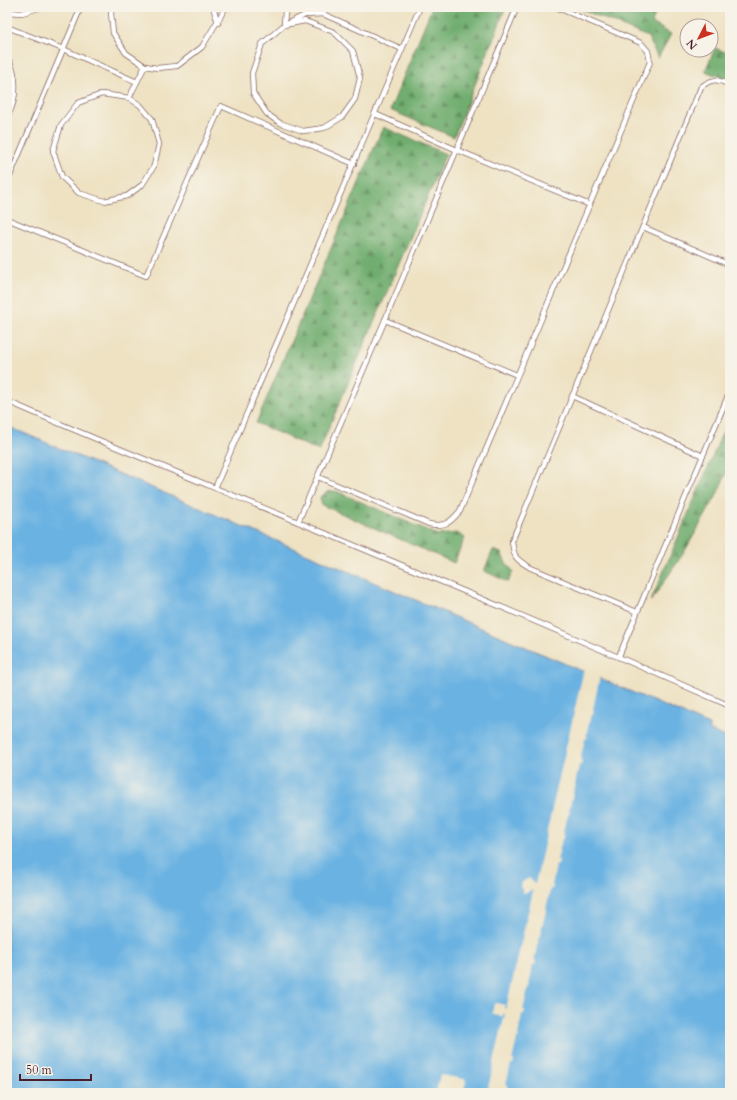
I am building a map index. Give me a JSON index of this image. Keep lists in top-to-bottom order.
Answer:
{
  "scale_bar": "50 m",
  "north": "bottom left"
}
